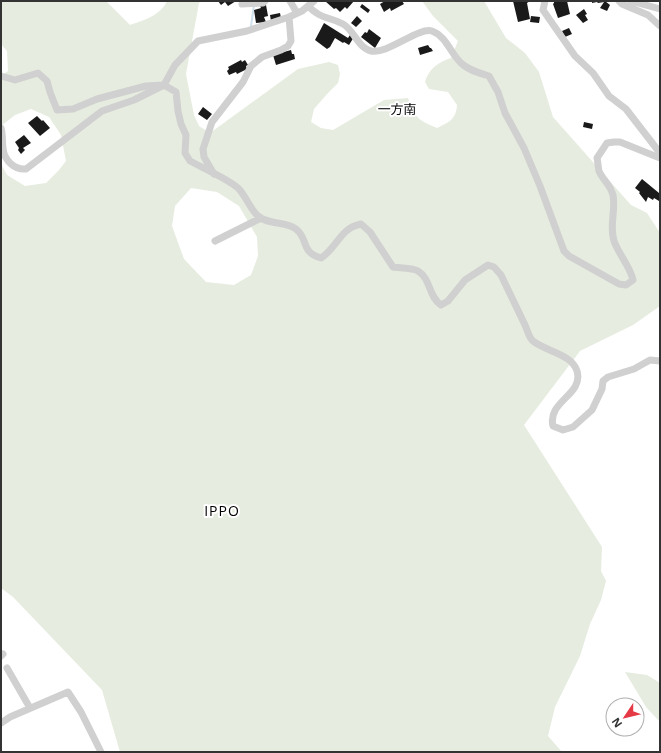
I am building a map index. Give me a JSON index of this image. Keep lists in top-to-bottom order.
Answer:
{
  "districts": ["一方南", "IPPO"],
  "north": "bottom left"
}
